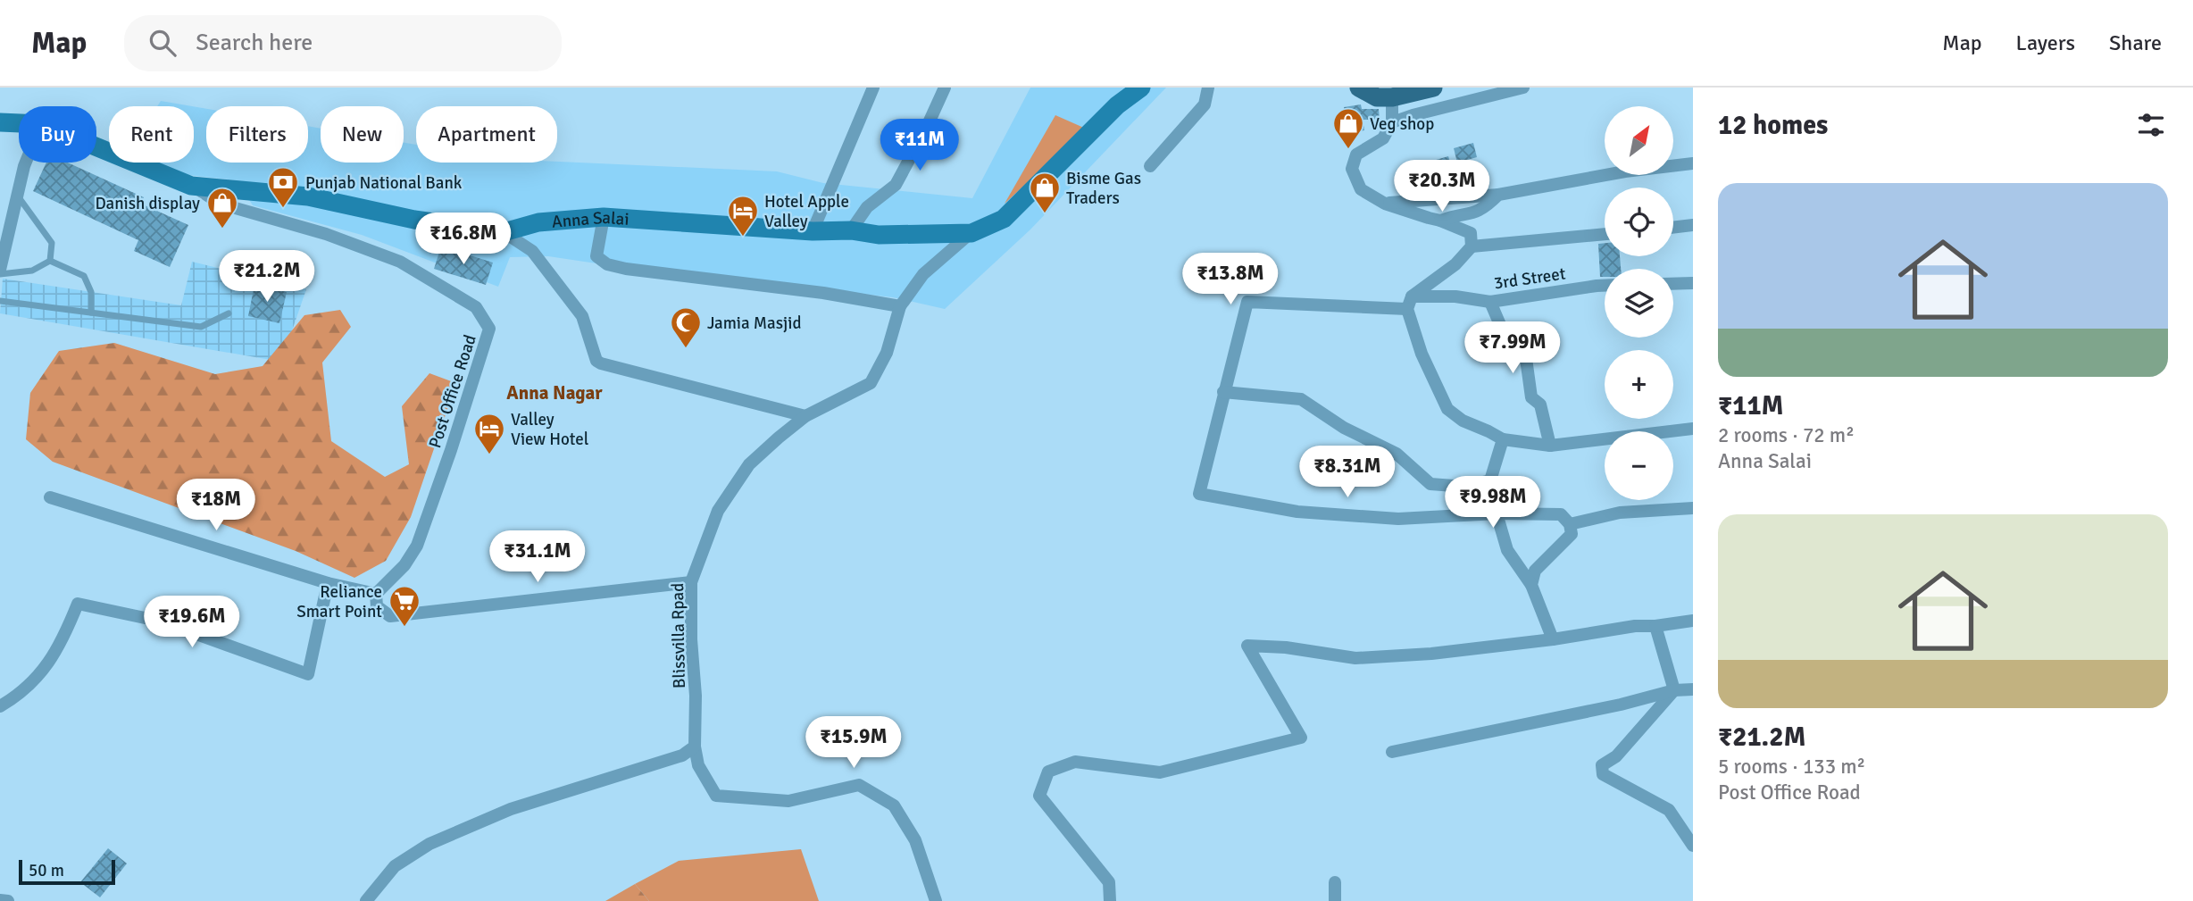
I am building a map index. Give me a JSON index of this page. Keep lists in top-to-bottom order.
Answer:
{
  "streets": {
    "street": [
      "Anna Salai",
      "3rd Street",
      "Post Office Road",
      "Blissvilla Rpad"
    ]
  },
  "crossings": [
    ["Anna Salai", "Post Office Road"],
    ["Anna Salai", "Blissvilla Rpad"]
  ],
  "districts": ["Anna Nagar"],
  "places": {
    "shop": ["Veg shop", "Bisme Gas Traders", "Danish display"],
    "bank": ["Punjab National Bank"],
    "hotel": ["Hotel Apple Valley", "Valley View Hotel"],
    "mosque": ["Jamia Masjid"],
    "supermarket": ["Reliance Smart Point"]
  },
  "scale_bar": "50 m",
  "north": "top right",
  "page": {
    "header": "Map",
    "search": "Search here",
    "nav": ["Map", "Layers", "Share"],
    "heading": "12 homes",
    "map_buttons": ["+", "−"],
    "chip": [
      "Buy",
      "Rent",
      "Filters",
      "New",
      "Apartment"
    ],
    "price": [
      "₹11M",
      "₹20.3M",
      "₹16.8M",
      "₹21.2M",
      "₹13.8M",
      "₹7.99M",
      "₹8.31M",
      "₹9.98M",
      "₹18M",
      "₹31.1M",
      "₹19.6M",
      "₹15.9M"
    ],
    "list": [
      {
        "name": "₹11M",
        "note": "2 rooms · 72 m² · Anna Salai"
      },
      {
        "name": "₹21.2M",
        "note": "5 rooms · 133 m² · Post Office Road"
      }
    ],
    "scale": "50 m"
  }
}
